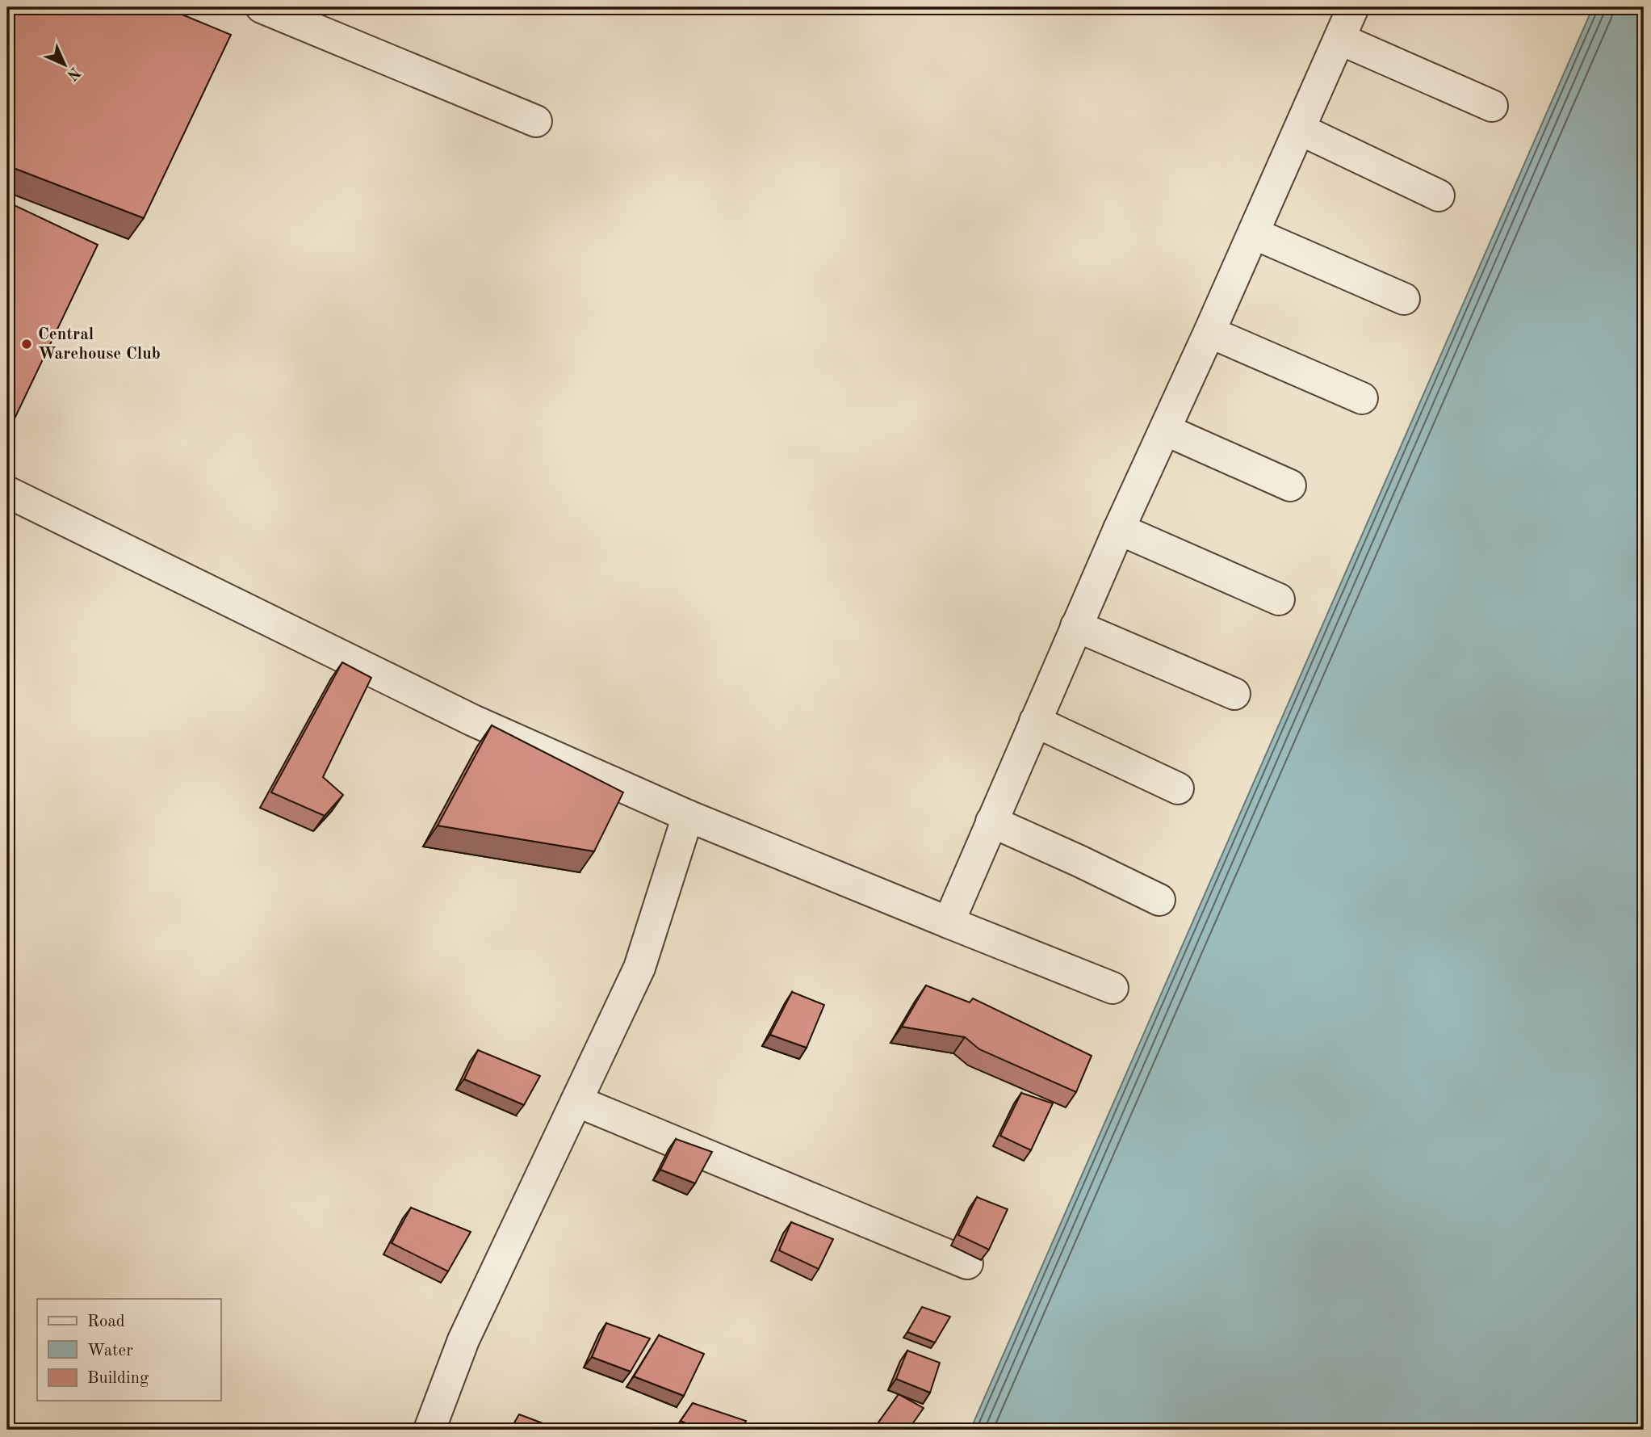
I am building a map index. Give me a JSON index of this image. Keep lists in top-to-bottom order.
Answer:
{
  "places": ["Central Warehouse Club"],
  "legend": ["Road", "Water", "Building"],
  "north": "bottom right"
}
